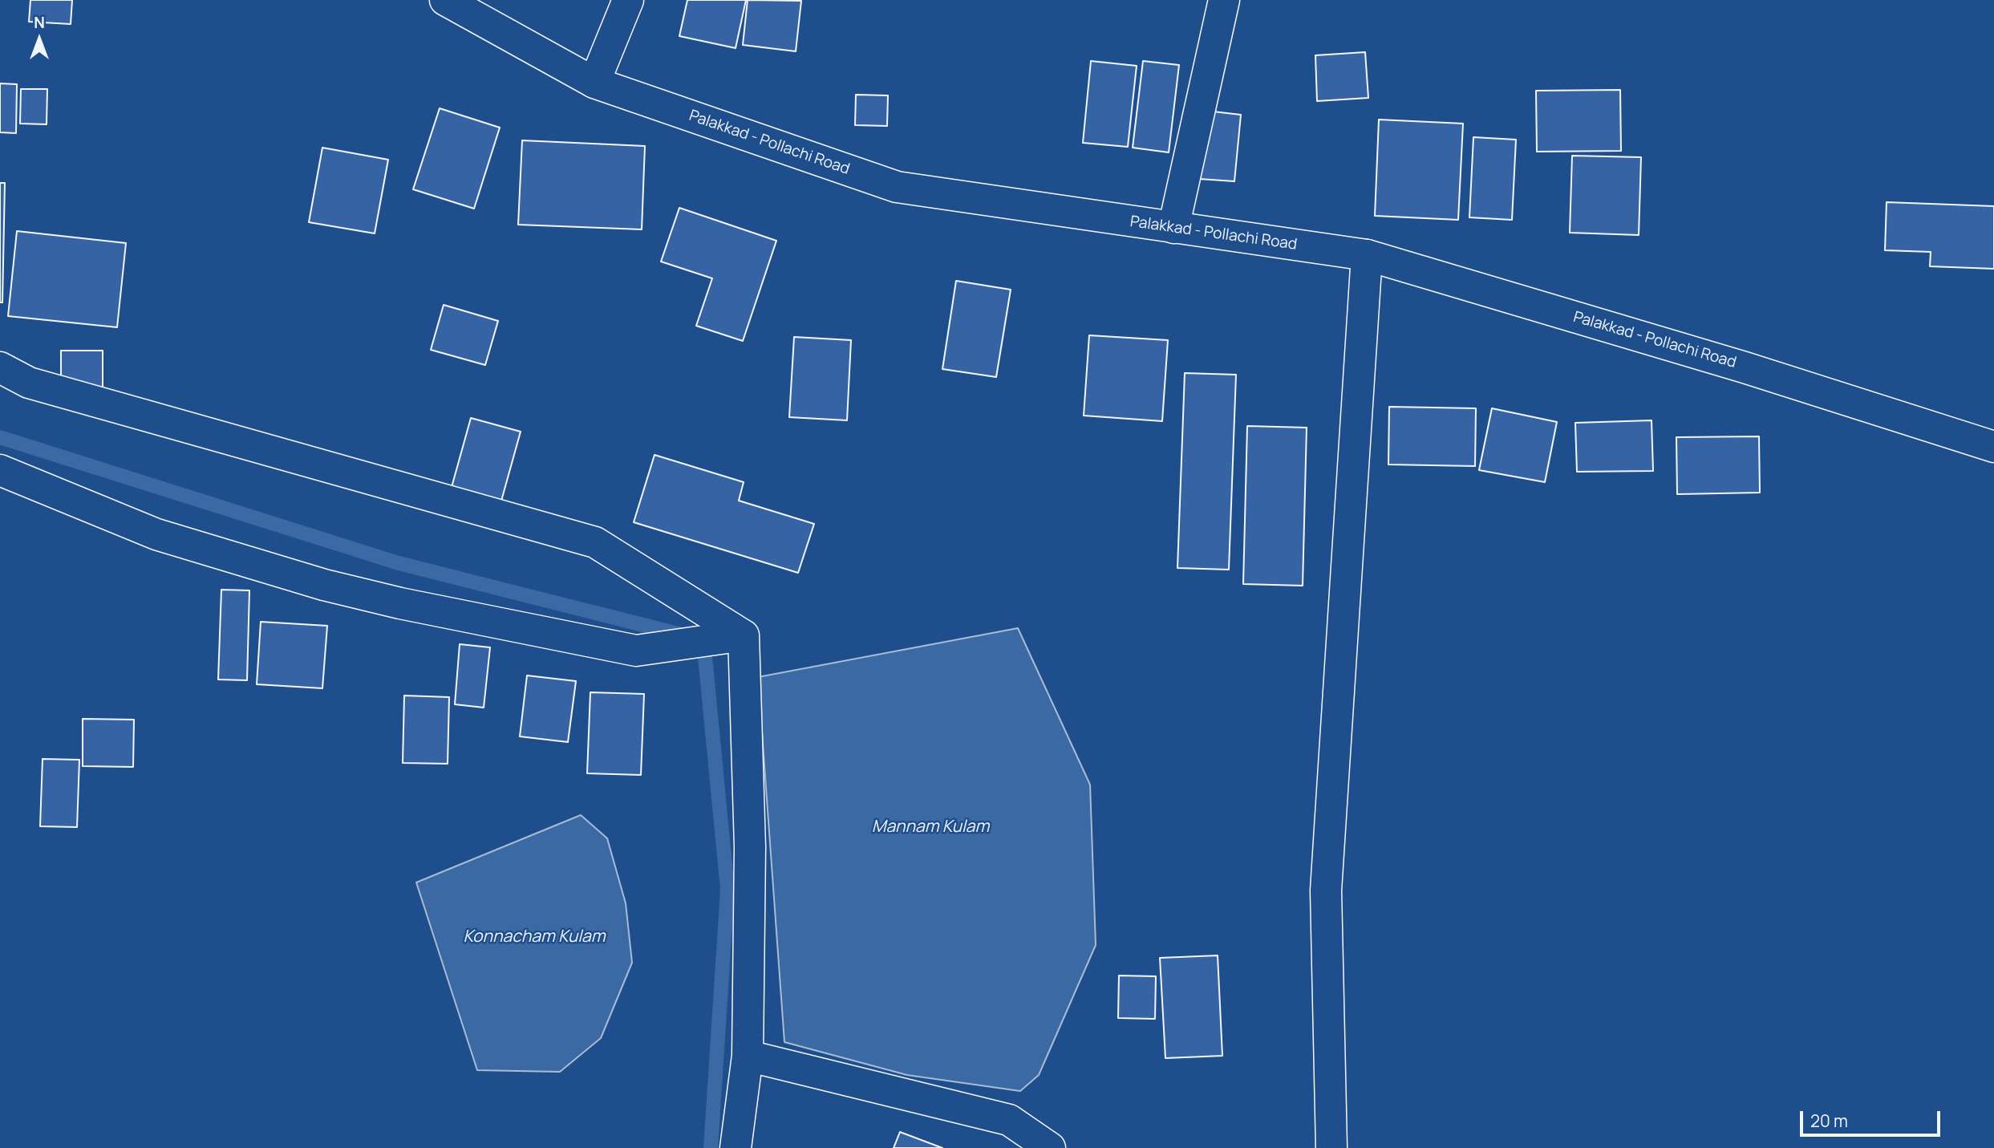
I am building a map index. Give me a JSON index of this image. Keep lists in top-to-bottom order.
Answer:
{
  "streets": {
    "street": ["Palakkad - Pollachi Road"]
  },
  "water": ["Mannam Kulam", "Konnacham Kulam"],
  "scale_bar": "20 m",
  "north": "top"
}
